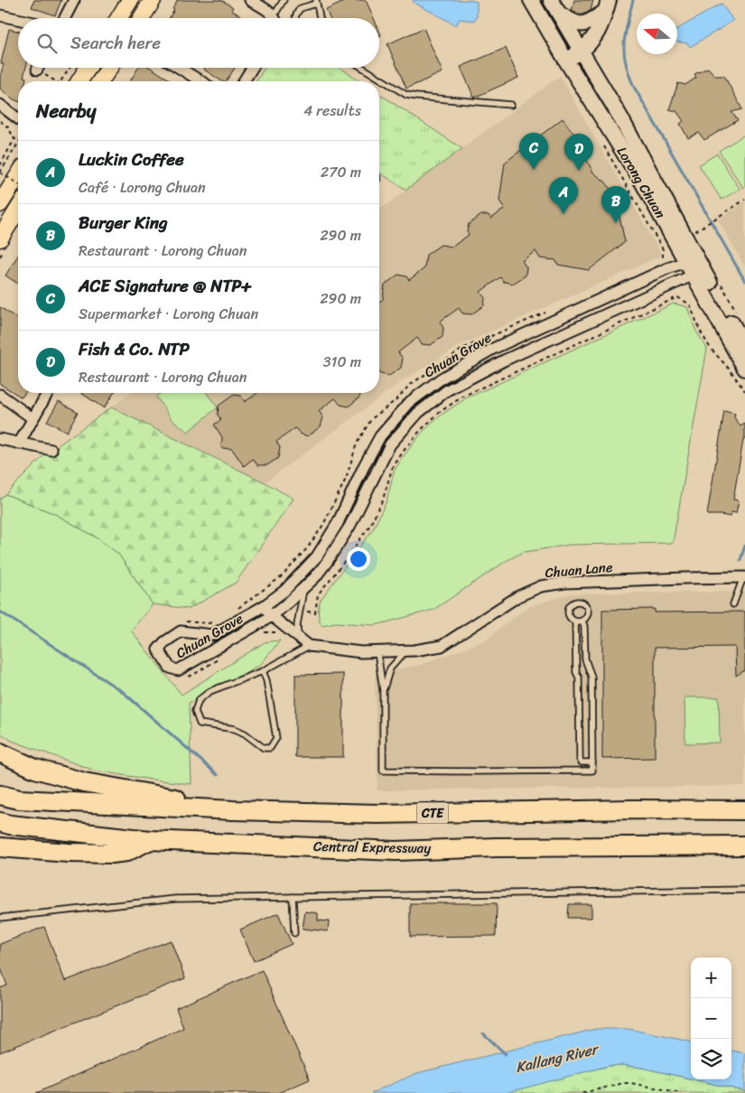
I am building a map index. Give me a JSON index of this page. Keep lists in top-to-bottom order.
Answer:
{
  "streets": {
    "highway": ["CTE", "Central Expressway"],
    "main road": ["Lorong Chuan"],
    "street": ["Chuan Grove", "Chuan Lane"]
  },
  "crossings": [
    ["Lorong Chuan", "Chuan Grove"]
  ],
  "water": ["Kallang River"],
  "north": "left",
  "page": {
    "search": "Search here",
    "heading": ["Nearby", "4 results"],
    "pins": [
      "C",
      "D",
      "A",
      "B"
    ],
    "list": [
      {
        "mark": "A",
        "name": "Luckin Coffee",
        "note": "Café · Lorong Chuan",
        "value": "270 m"
      },
      {
        "mark": "B",
        "name": "Burger King",
        "note": "Restaurant · Lorong Chuan",
        "value": "290 m"
      },
      {
        "mark": "C",
        "name": "ACE Signature @ NTP+",
        "note": "Supermarket · Lorong Chuan",
        "value": "290 m"
      },
      {
        "mark": "D",
        "name": "Fish & Co. NTP",
        "note": "Restaurant · Lorong Chuan",
        "value": "310 m"
      }
    ],
    "map_buttons": ["+", "−"]
  }
}
